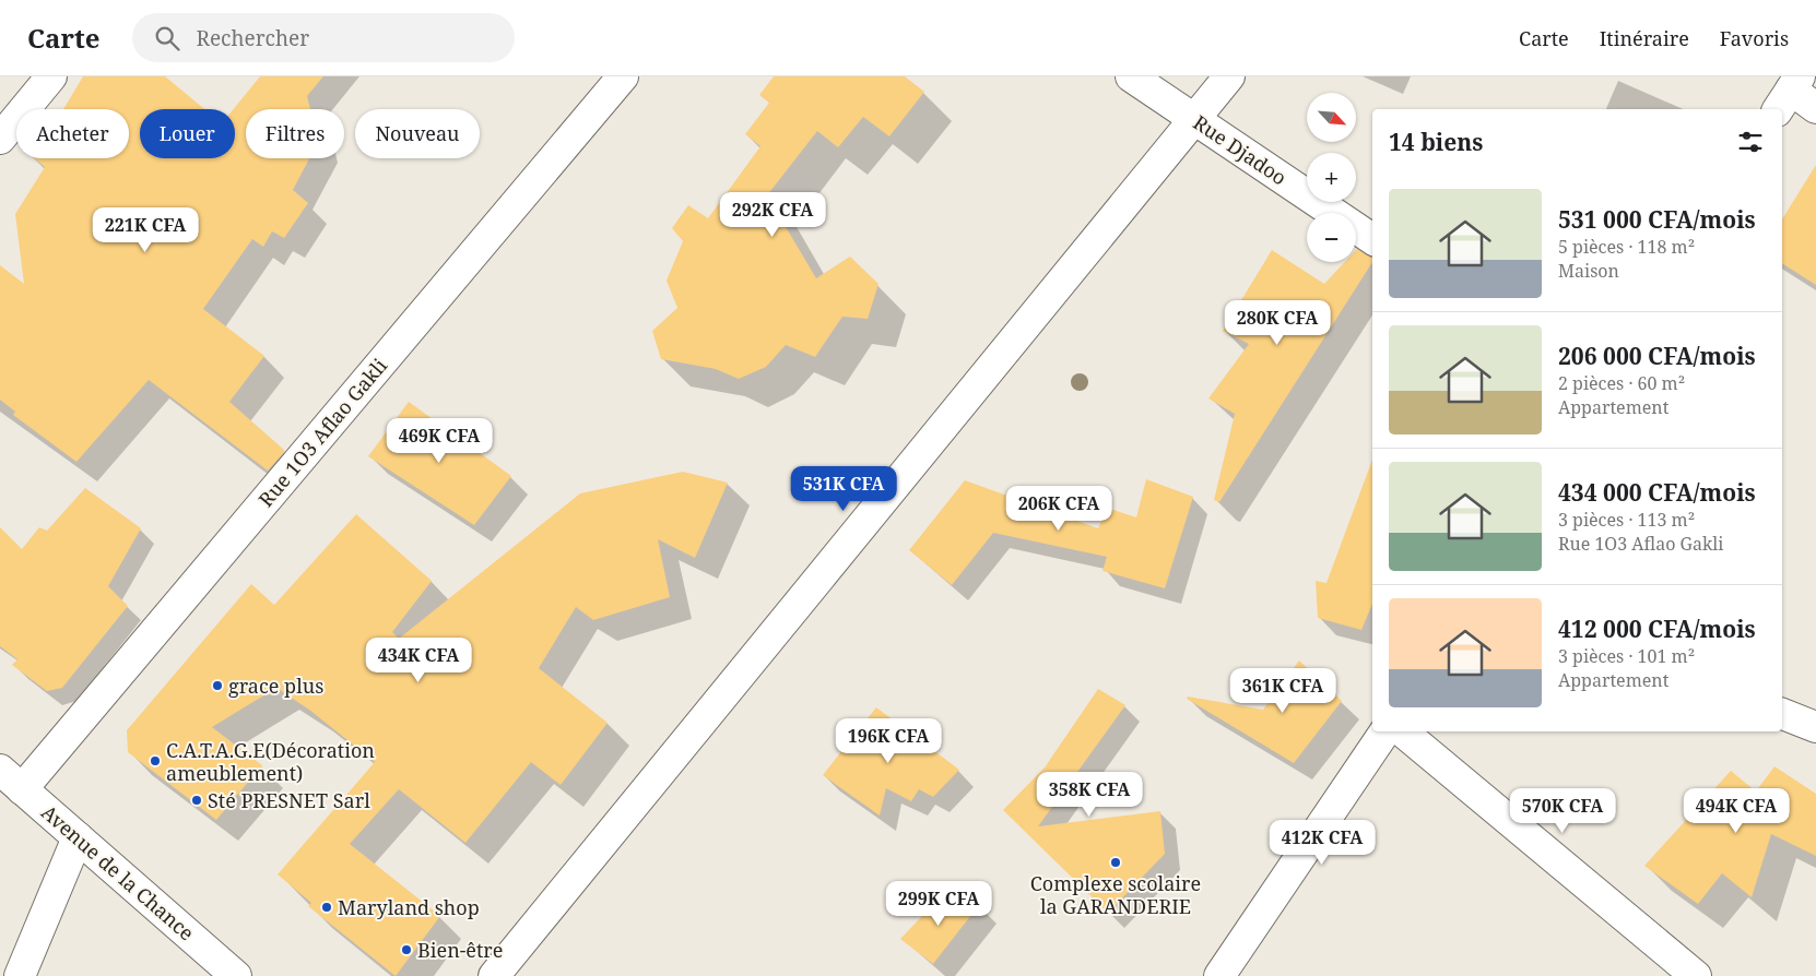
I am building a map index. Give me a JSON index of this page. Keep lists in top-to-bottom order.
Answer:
{
  "streets": {
    "street": ["Rue Djadoo", "Rue 1O3 Aflao Gakli", "Avenue de la Chance"]
  },
  "crossings": [
    ["Rue 1O3 Aflao Gakli", "Avenue de la Chance"]
  ],
  "places": [
    "grace plus",
    "C.A.T.A.G.E(Décoration ameublement)",
    "Sté PRESNET Sarl",
    "Complexe scolaire la GARANDERIE",
    "Maryland shop",
    "Bien-être"
  ],
  "north": "bottom right",
  "page": {
    "header": "Carte",
    "search": "Rechercher",
    "nav": ["Carte", "Itinéraire", "Favoris"],
    "map_buttons": ["+", "−"],
    "chip": [
      "Acheter",
      "Louer",
      "Filtres",
      "Nouveau"
    ],
    "heading": "14 biens",
    "list": [
      {
        "name": "531 000 CFA/mois",
        "note": "5 pièces · 118 m² · Maison"
      },
      {
        "name": "206 000 CFA/mois",
        "note": "2 pièces · 60 m² · Appartement"
      },
      {
        "name": "434 000 CFA/mois",
        "note": "3 pièces · 113 m² · Rue 1O3 Aflao Gakli"
      },
      {
        "name": "412 000 CFA/mois",
        "note": "3 pièces · 101 m² · Appartement"
      }
    ],
    "price": [
      "292K CFA",
      "221K CFA",
      "280K CFA",
      "469K CFA",
      "531K CFA",
      "206K CFA",
      "434K CFA",
      "361K CFA",
      "196K CFA",
      "358K CFA",
      "570K CFA",
      "494K CFA",
      "412K CFA",
      "299K CFA"
    ]
  }
}
